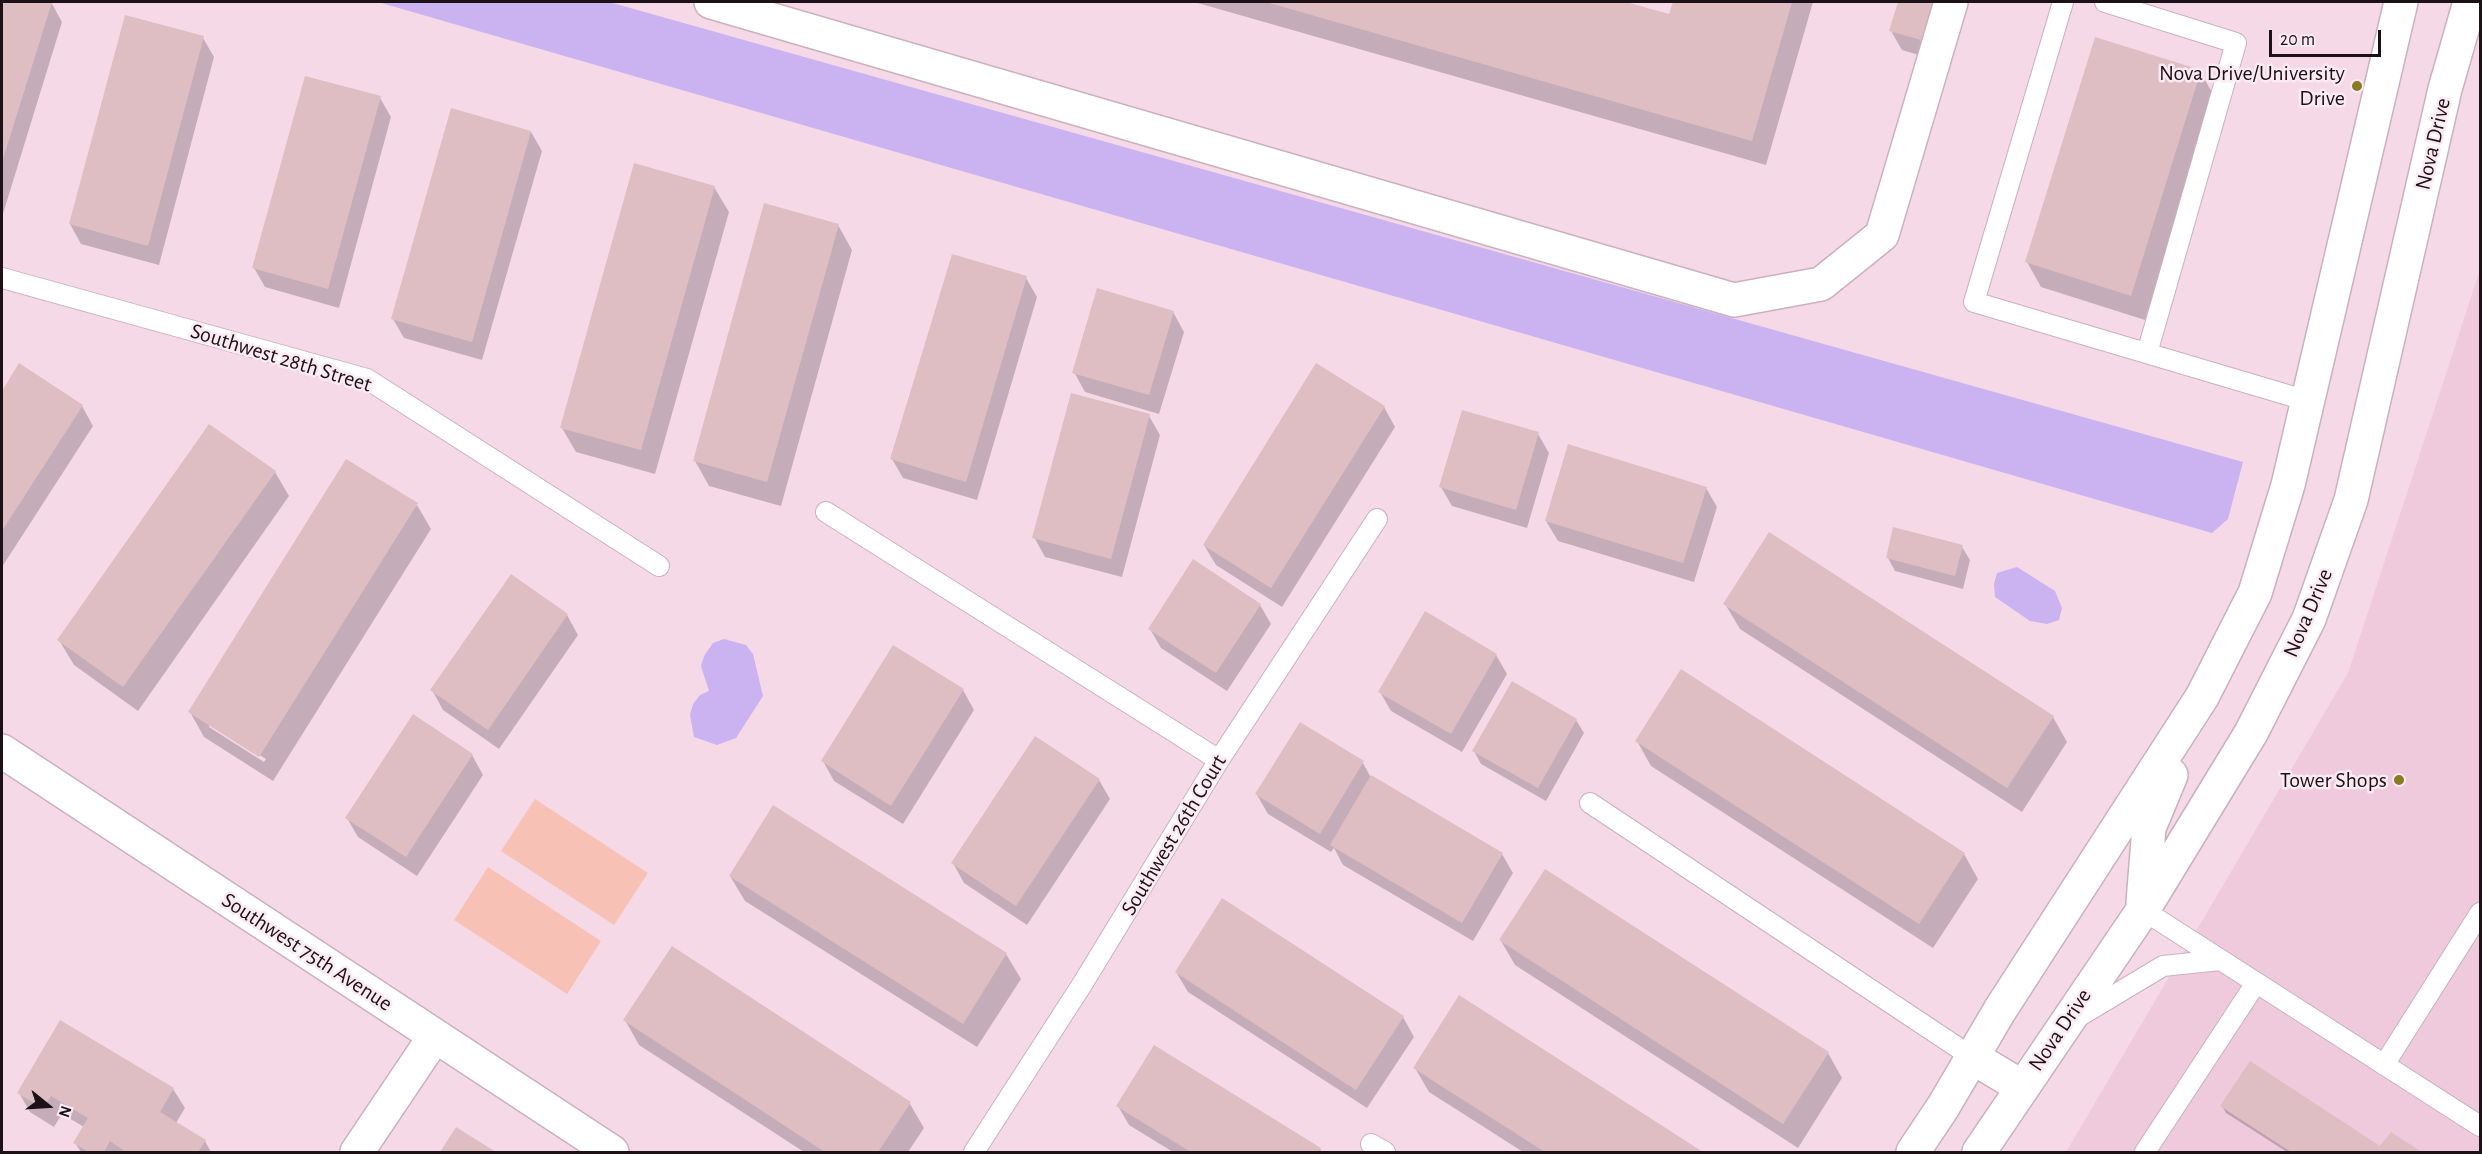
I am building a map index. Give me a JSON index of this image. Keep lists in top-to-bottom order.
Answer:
{
  "streets": {
    "street": ["Nova Drive", "Southwest 75th Avenue"],
    "lane": ["Southwest 28th Street", "Southwest 26th Court"]
  },
  "places": ["Nova Drive/University Drive", "Tower Shops"],
  "scale_bar": "20 m",
  "north": "right"
}
